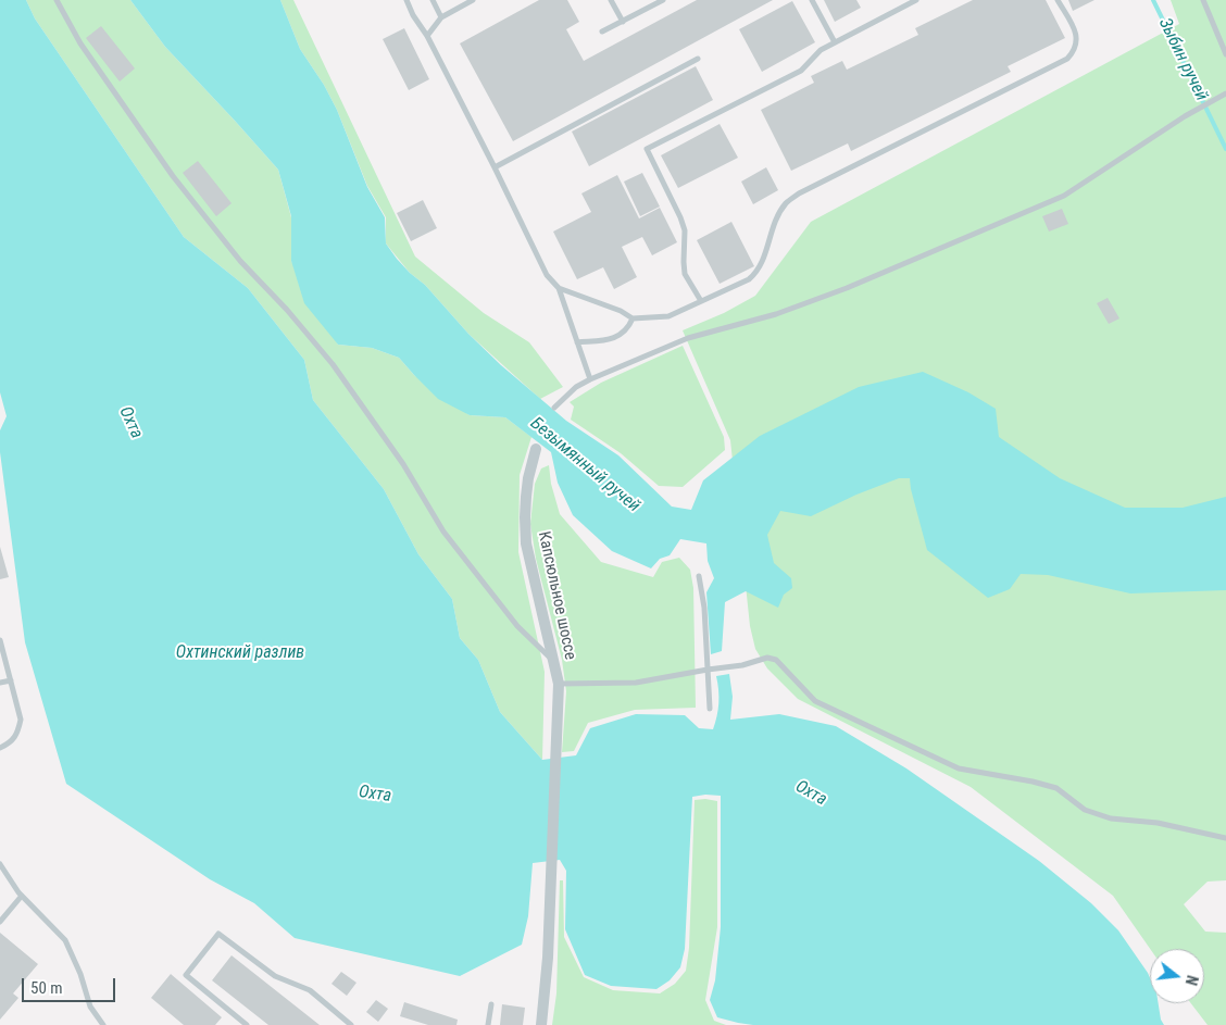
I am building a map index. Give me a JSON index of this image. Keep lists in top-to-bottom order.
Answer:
{
  "streets": {
    "street": ["Капсюльное шоссе"]
  },
  "water": [
    "Зыбин ручей",
    "Охта",
    "Безымянный ручей",
    "Охтинский разлив"
  ],
  "scale_bar": "50 m",
  "north": "right"
}
